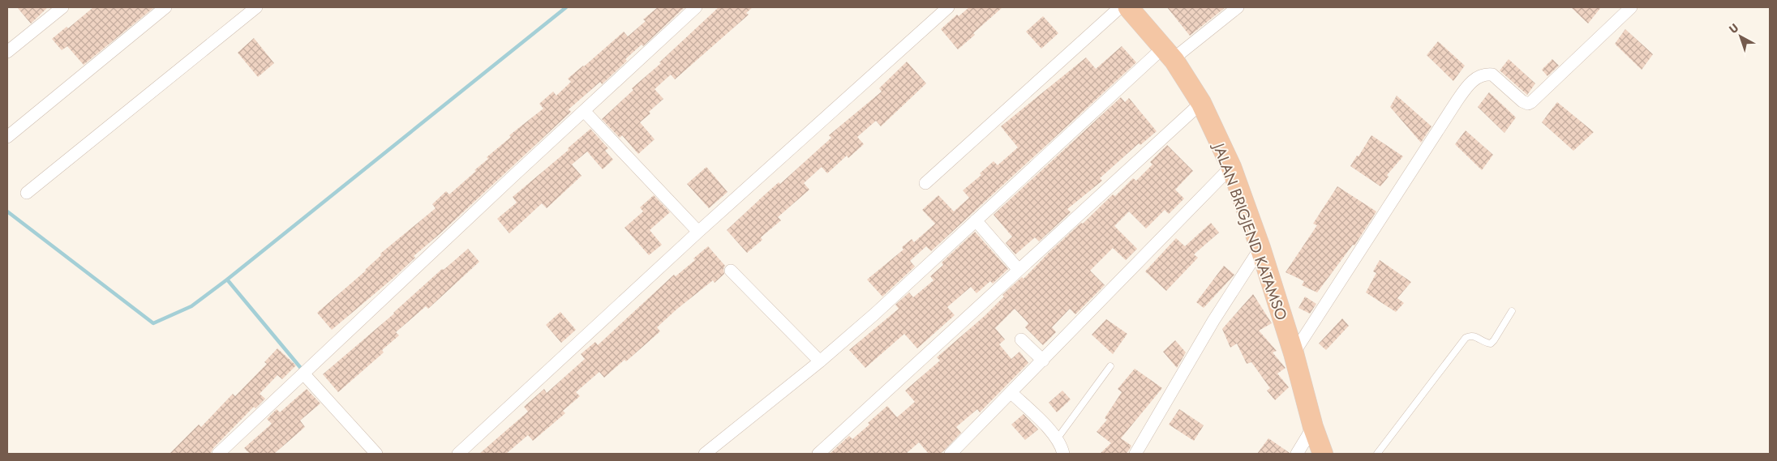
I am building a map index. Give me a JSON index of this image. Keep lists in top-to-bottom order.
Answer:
{
  "streets": {
    "highway": ["JALAN BRIGJEND KATAMSO"]
  },
  "north": "top left"
}
